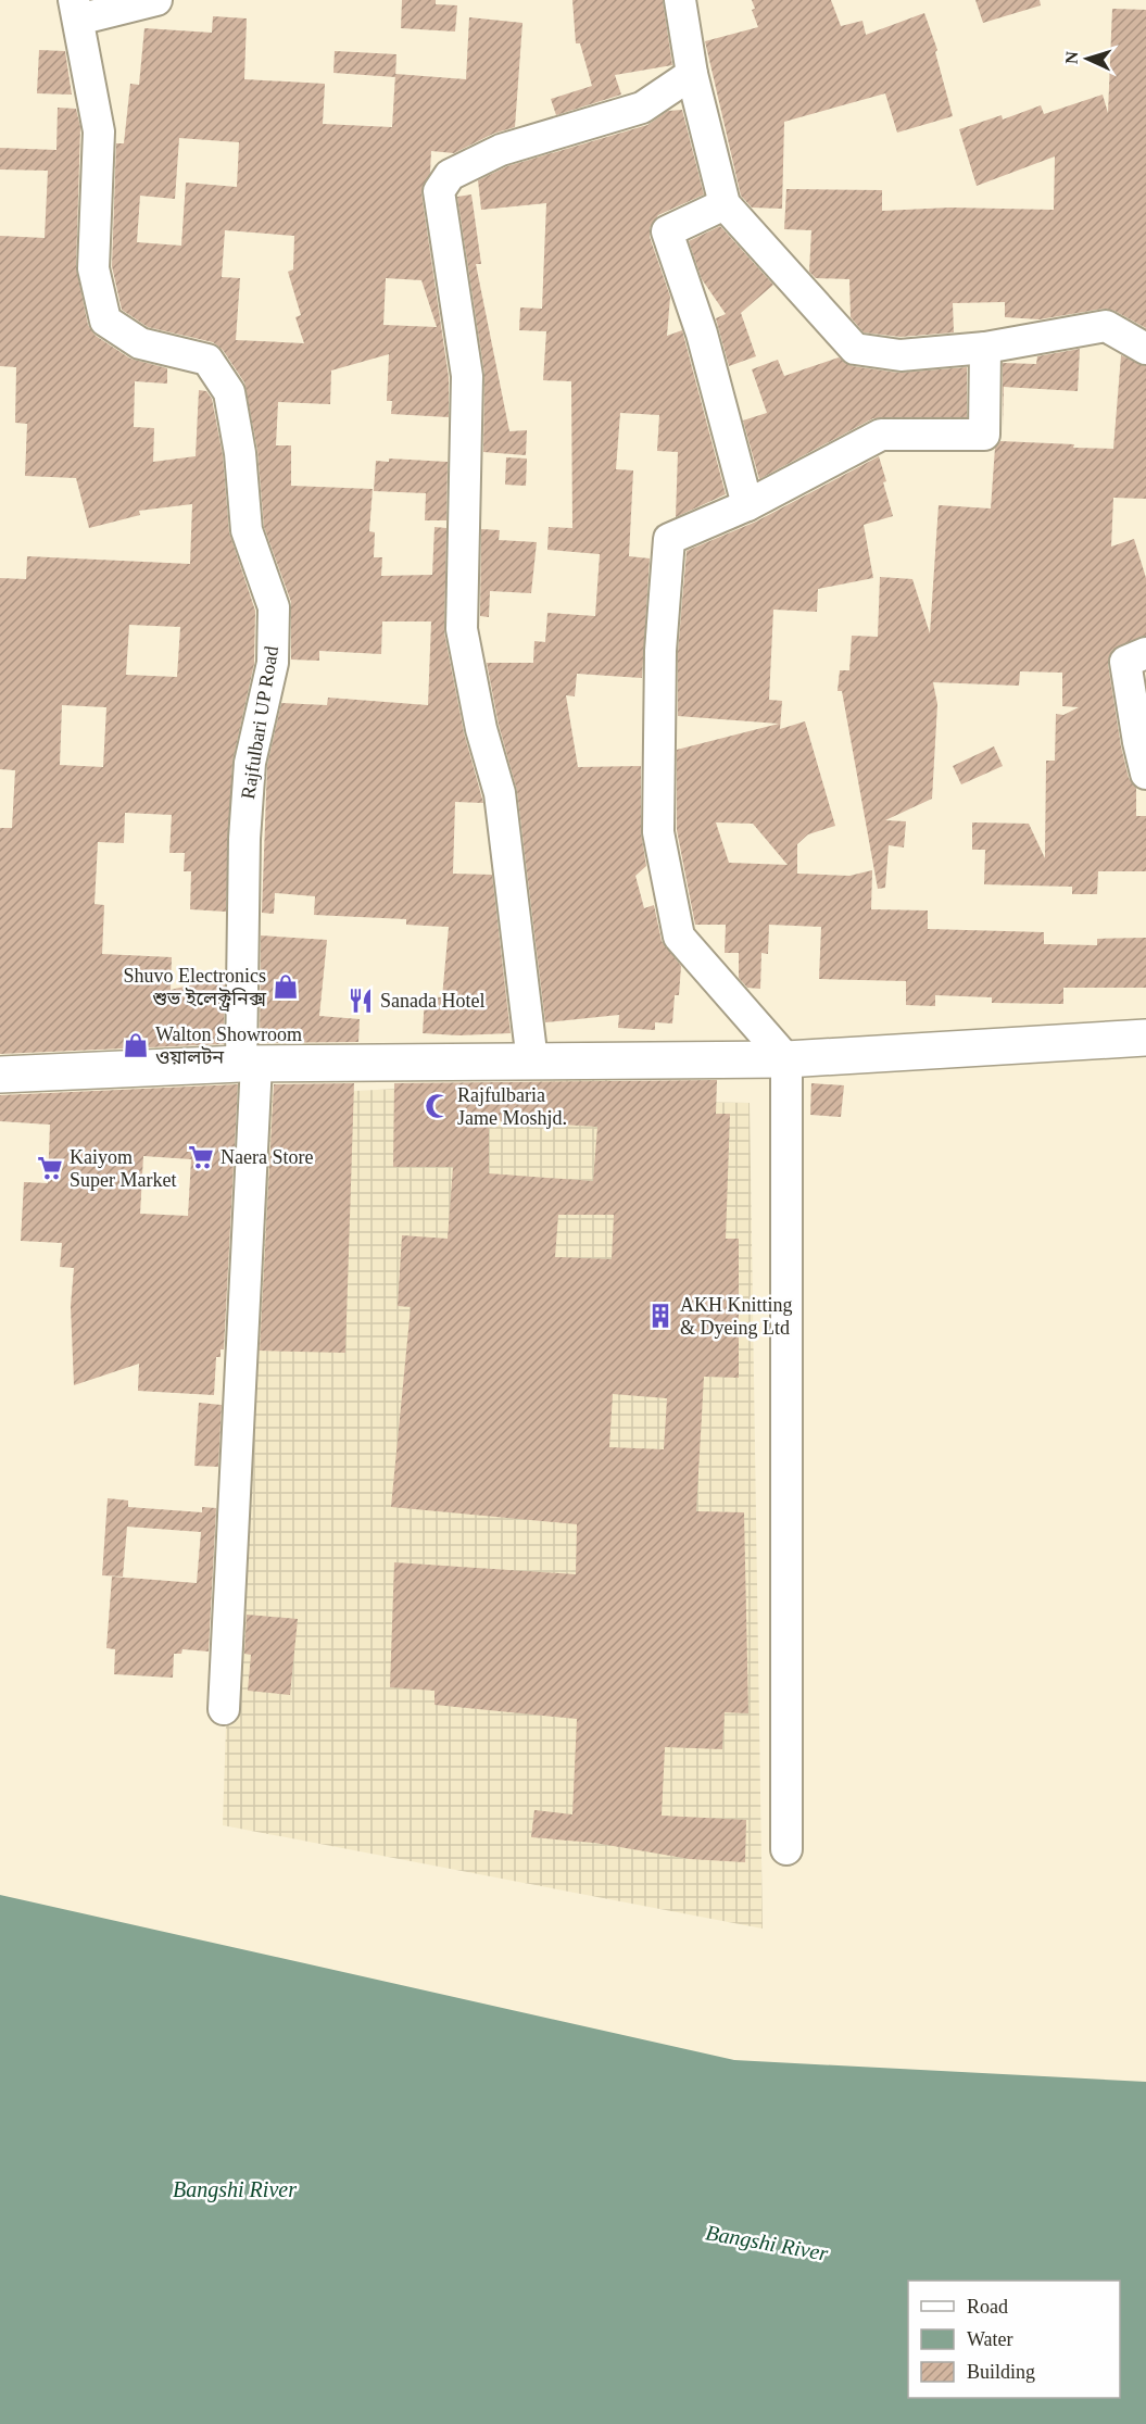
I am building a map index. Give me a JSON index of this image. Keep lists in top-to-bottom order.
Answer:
{
  "streets": {
    "street": ["Rajfulbari UP Road"]
  },
  "water": ["Bangshi River"],
  "places": {
    "shop": ["Shuvo Electronics শুভ ইলেক্ট্রনিক্স", "Walton Showroom ওয়ালটন"],
    "restaurant": ["Sanada Hotel"],
    "mosque": ["Rajfulbaria Jame Moshjd."],
    "supermarket": ["Naera Store", "Kaiyom Super Market"],
    "building": ["AKH Knitting & Dyeing Ltd"]
  },
  "legend": ["Road", "Water", "Building"],
  "north": "left"
}
